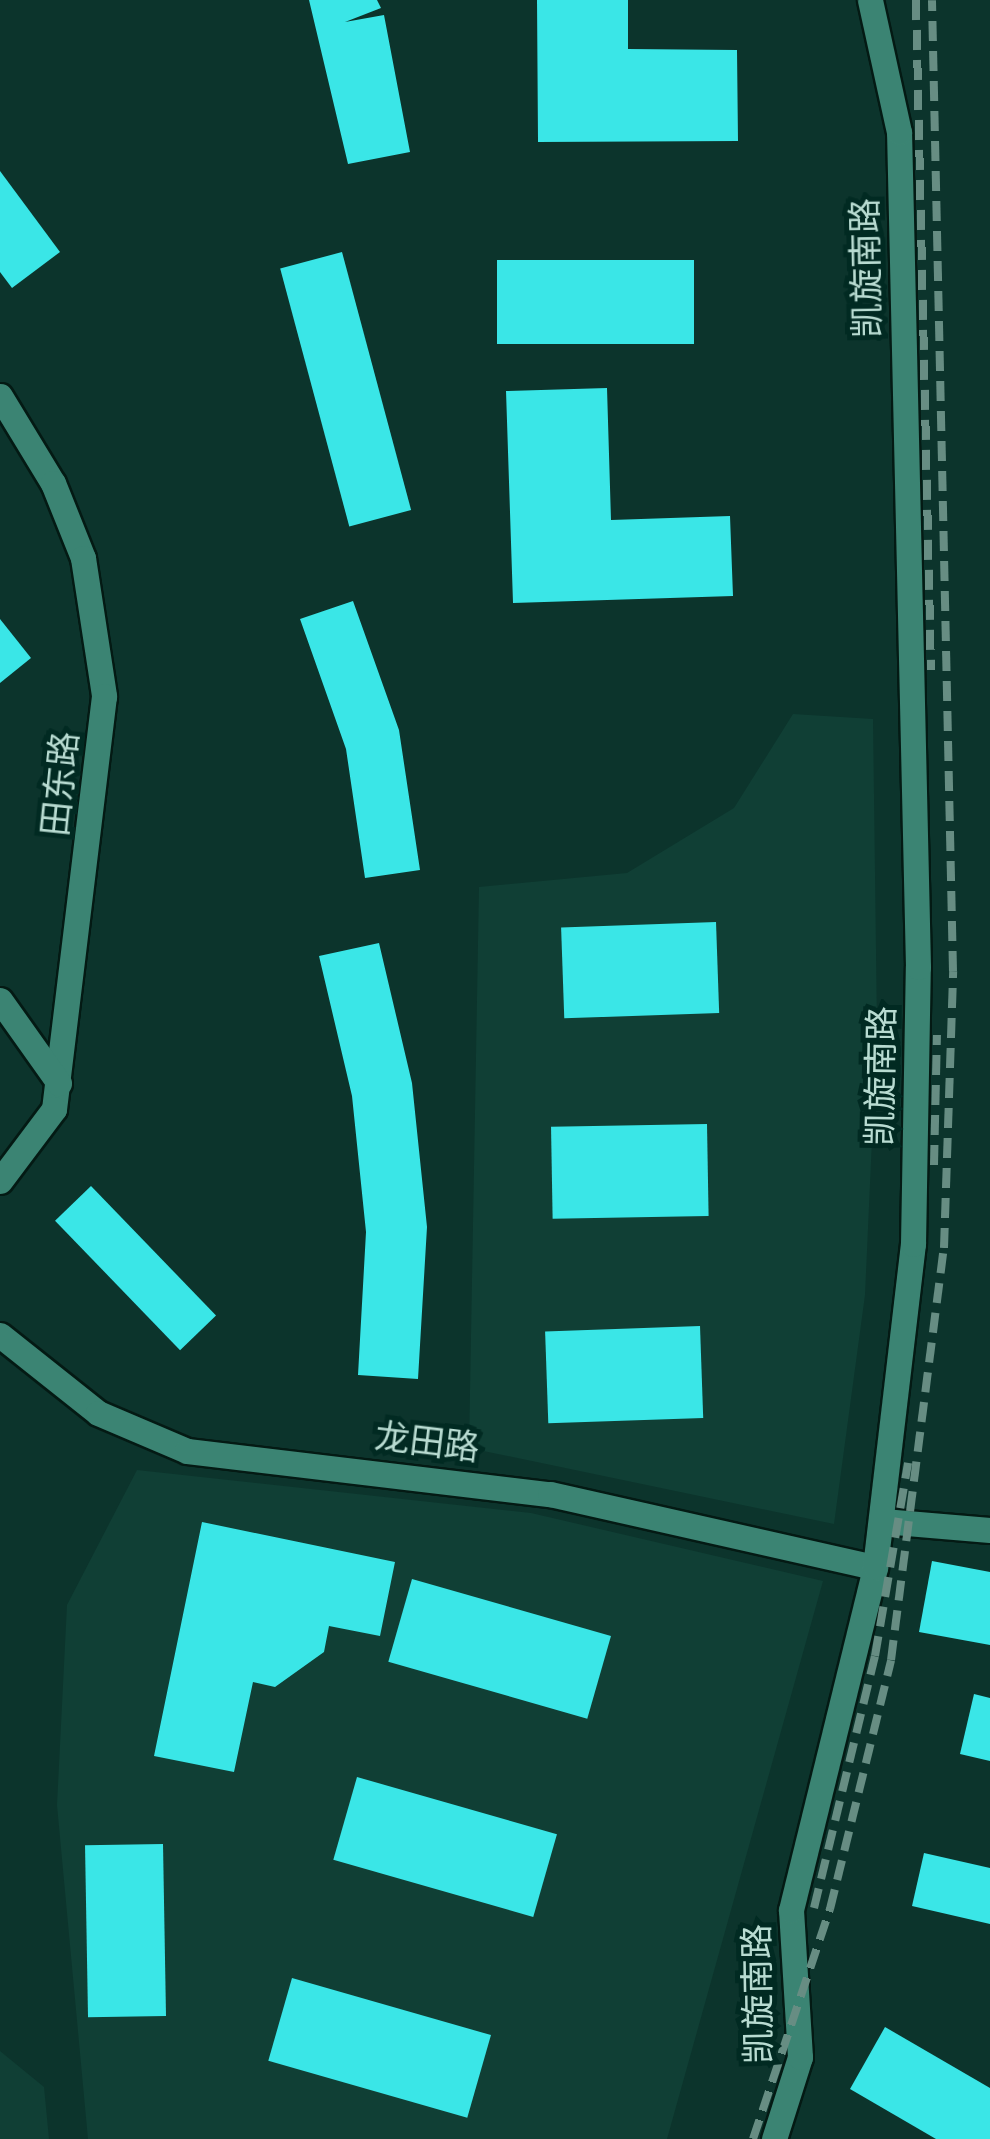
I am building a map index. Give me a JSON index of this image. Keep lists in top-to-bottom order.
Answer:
{
  "streets": {
    "street": ["凯旋南路", "田东路", "龙田路"]
  },
  "crossings": [
    ["凯旋南路", "龙田路"]
  ]
}
